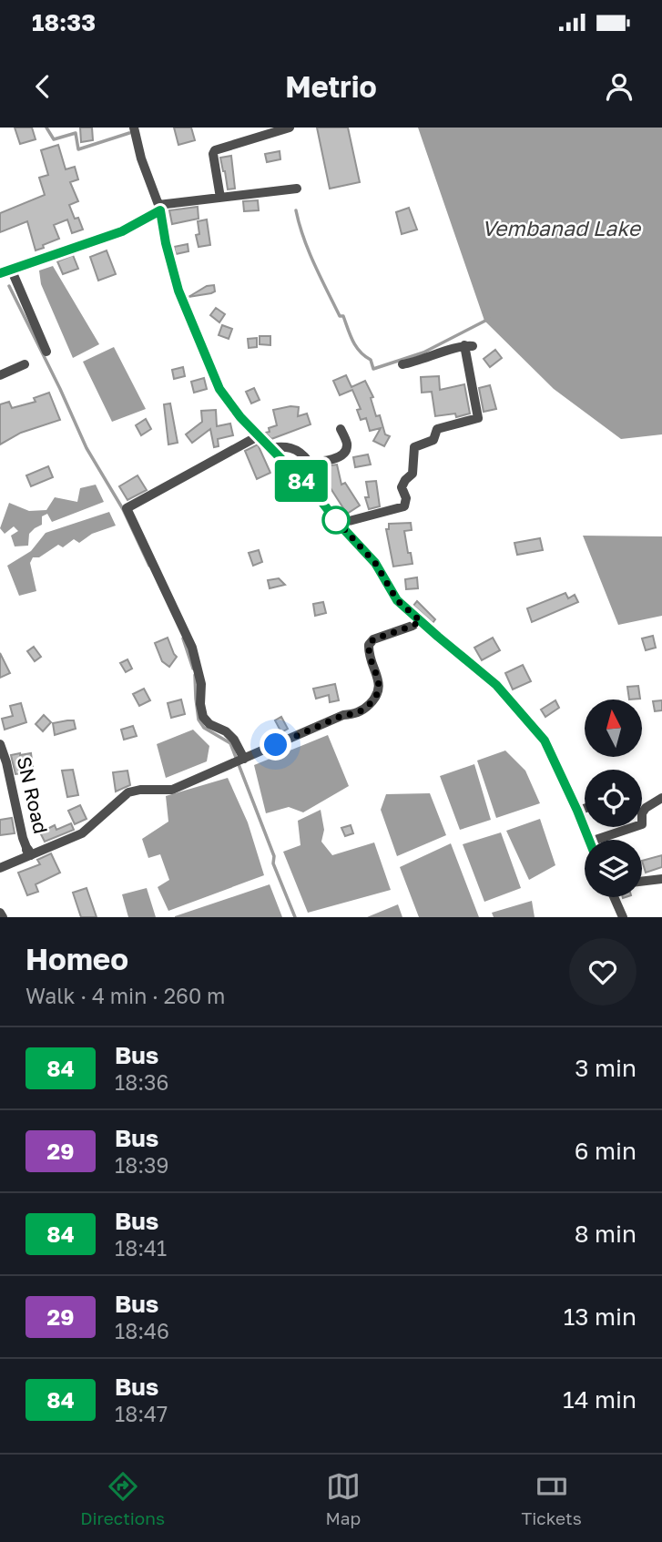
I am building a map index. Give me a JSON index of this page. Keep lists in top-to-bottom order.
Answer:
{
  "streets": {
    "street": ["SN Road"]
  },
  "water": ["Vembanad Lake"],
  "lines": ["bus line 84"],
  "north": "top",
  "page": {
    "status": "18:33",
    "header": "Metrio",
    "on_map": "84",
    "heading": ["Homeo", "Walk · 4 min · 260 m"],
    "list": [
      {
        "mark": "84",
        "name": "Bus",
        "note": "18:36",
        "value": "3 min"
      },
      {
        "mark": "29",
        "name": "Bus",
        "note": "18:39",
        "value": "6 min"
      },
      {
        "mark": "84",
        "name": "Bus",
        "note": "18:41",
        "value": "8 min"
      },
      {
        "mark": "29",
        "name": "Bus",
        "note": "18:46",
        "value": "13 min"
      },
      {
        "mark": "84",
        "name": "Bus",
        "note": "18:47",
        "value": "14 min"
      }
    ],
    "tabs": ["Directions", "Map", "Tickets"]
  }
}
